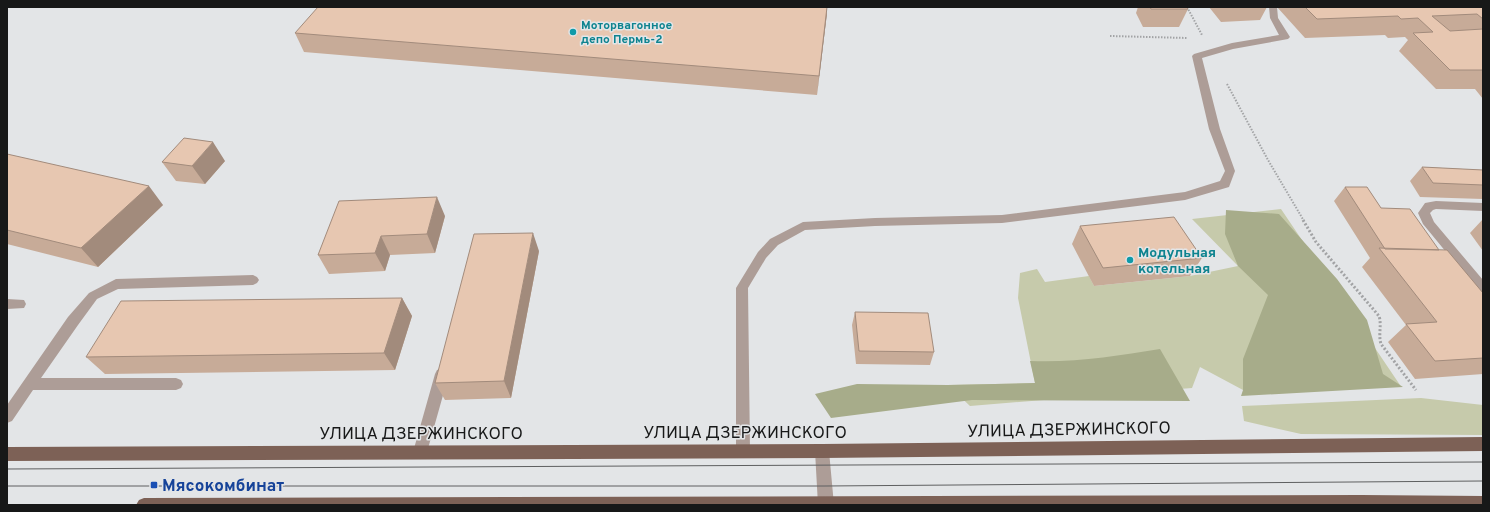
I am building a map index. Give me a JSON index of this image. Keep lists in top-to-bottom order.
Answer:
{
  "streets": {
    "main road": ["УЛИЦА ДЗЕРЖИНСКОГО"]
  },
  "places": {
    "other": ["Моторвагонное депо Пермь-2", "Модульная котельная"],
    "transit": ["Мясокомбинат"]
  }
}
